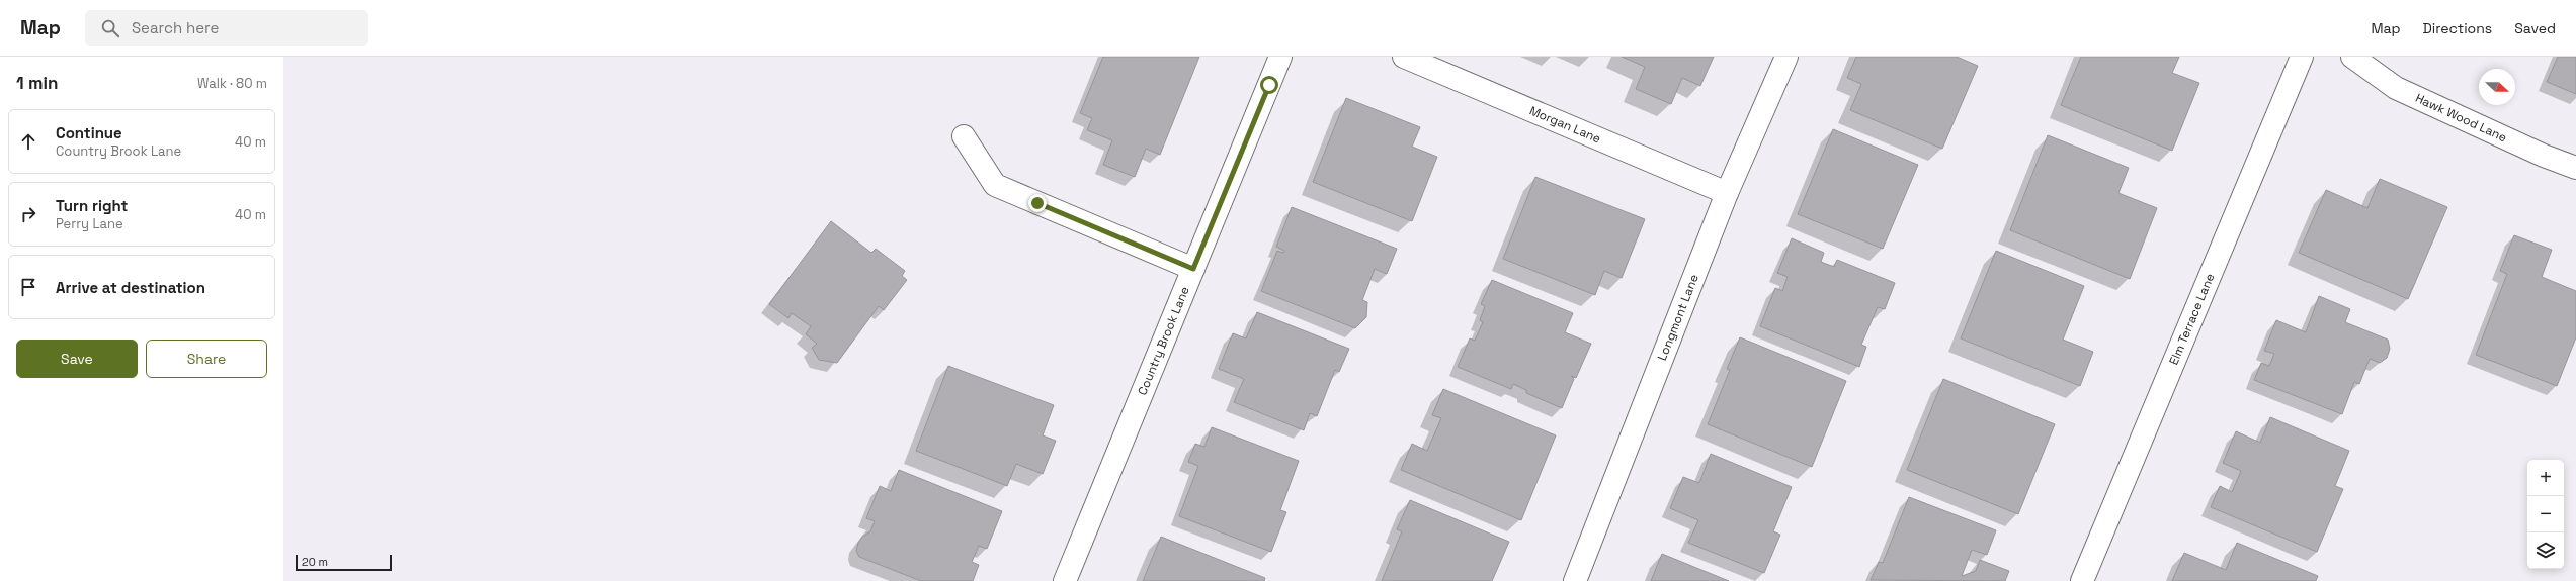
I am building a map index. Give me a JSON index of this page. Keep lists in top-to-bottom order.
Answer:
{
  "streets": {
    "street": [
      "Hawk Wood Lane",
      "Morgan Lane",
      "Longmont Lane",
      "Elm Terrace Lane",
      "Country Brook Lane"
    ]
  },
  "crossings": [
    ["Morgan Lane", "Longmont Lane"]
  ],
  "scale_bar": "20 m",
  "north": "right",
  "page": {
    "header": "Map",
    "search": "Search here",
    "nav": ["Map", "Directions", "Saved"],
    "heading": ["1 min", "Walk · 80 m"],
    "list": [
      ["Continue", "Country Brook Lane", "40 m"],
      ["Turn right", "Perry Lane", "40 m"],
      "Arrive at destination"
    ],
    "buttons": ["Save", "Share"],
    "map_buttons": ["+", "−"],
    "scale": "20 m"
  }
}
